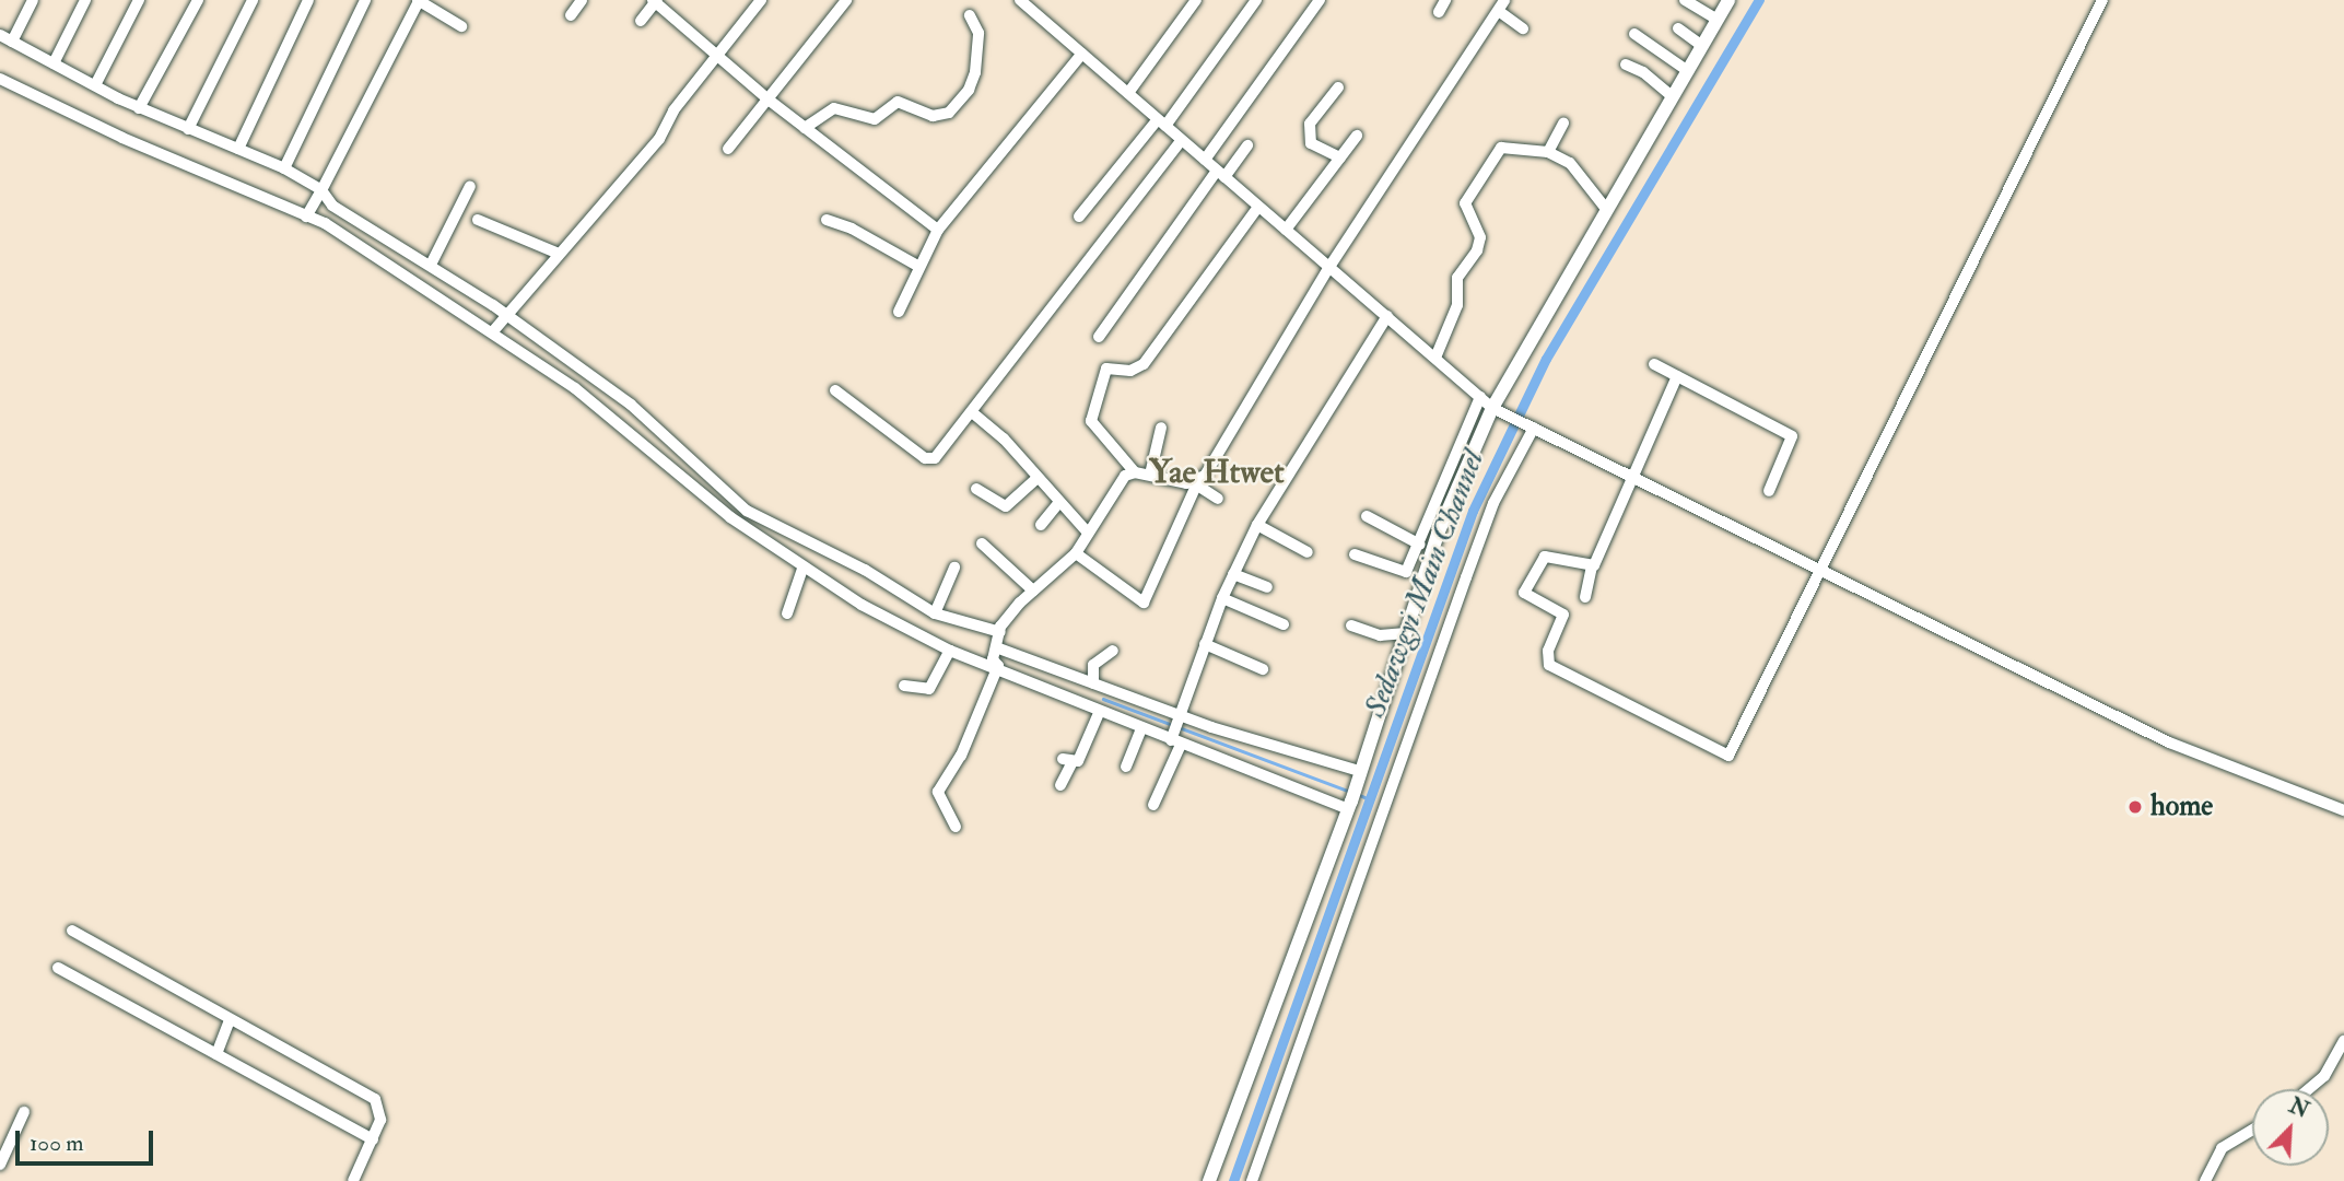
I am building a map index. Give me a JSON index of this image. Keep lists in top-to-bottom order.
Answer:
{
  "districts": ["Yae Htwet"],
  "water": ["Sedawgyi Main Channel"],
  "places": ["home"],
  "scale_bar": "100 m",
  "north": "top right"
}
